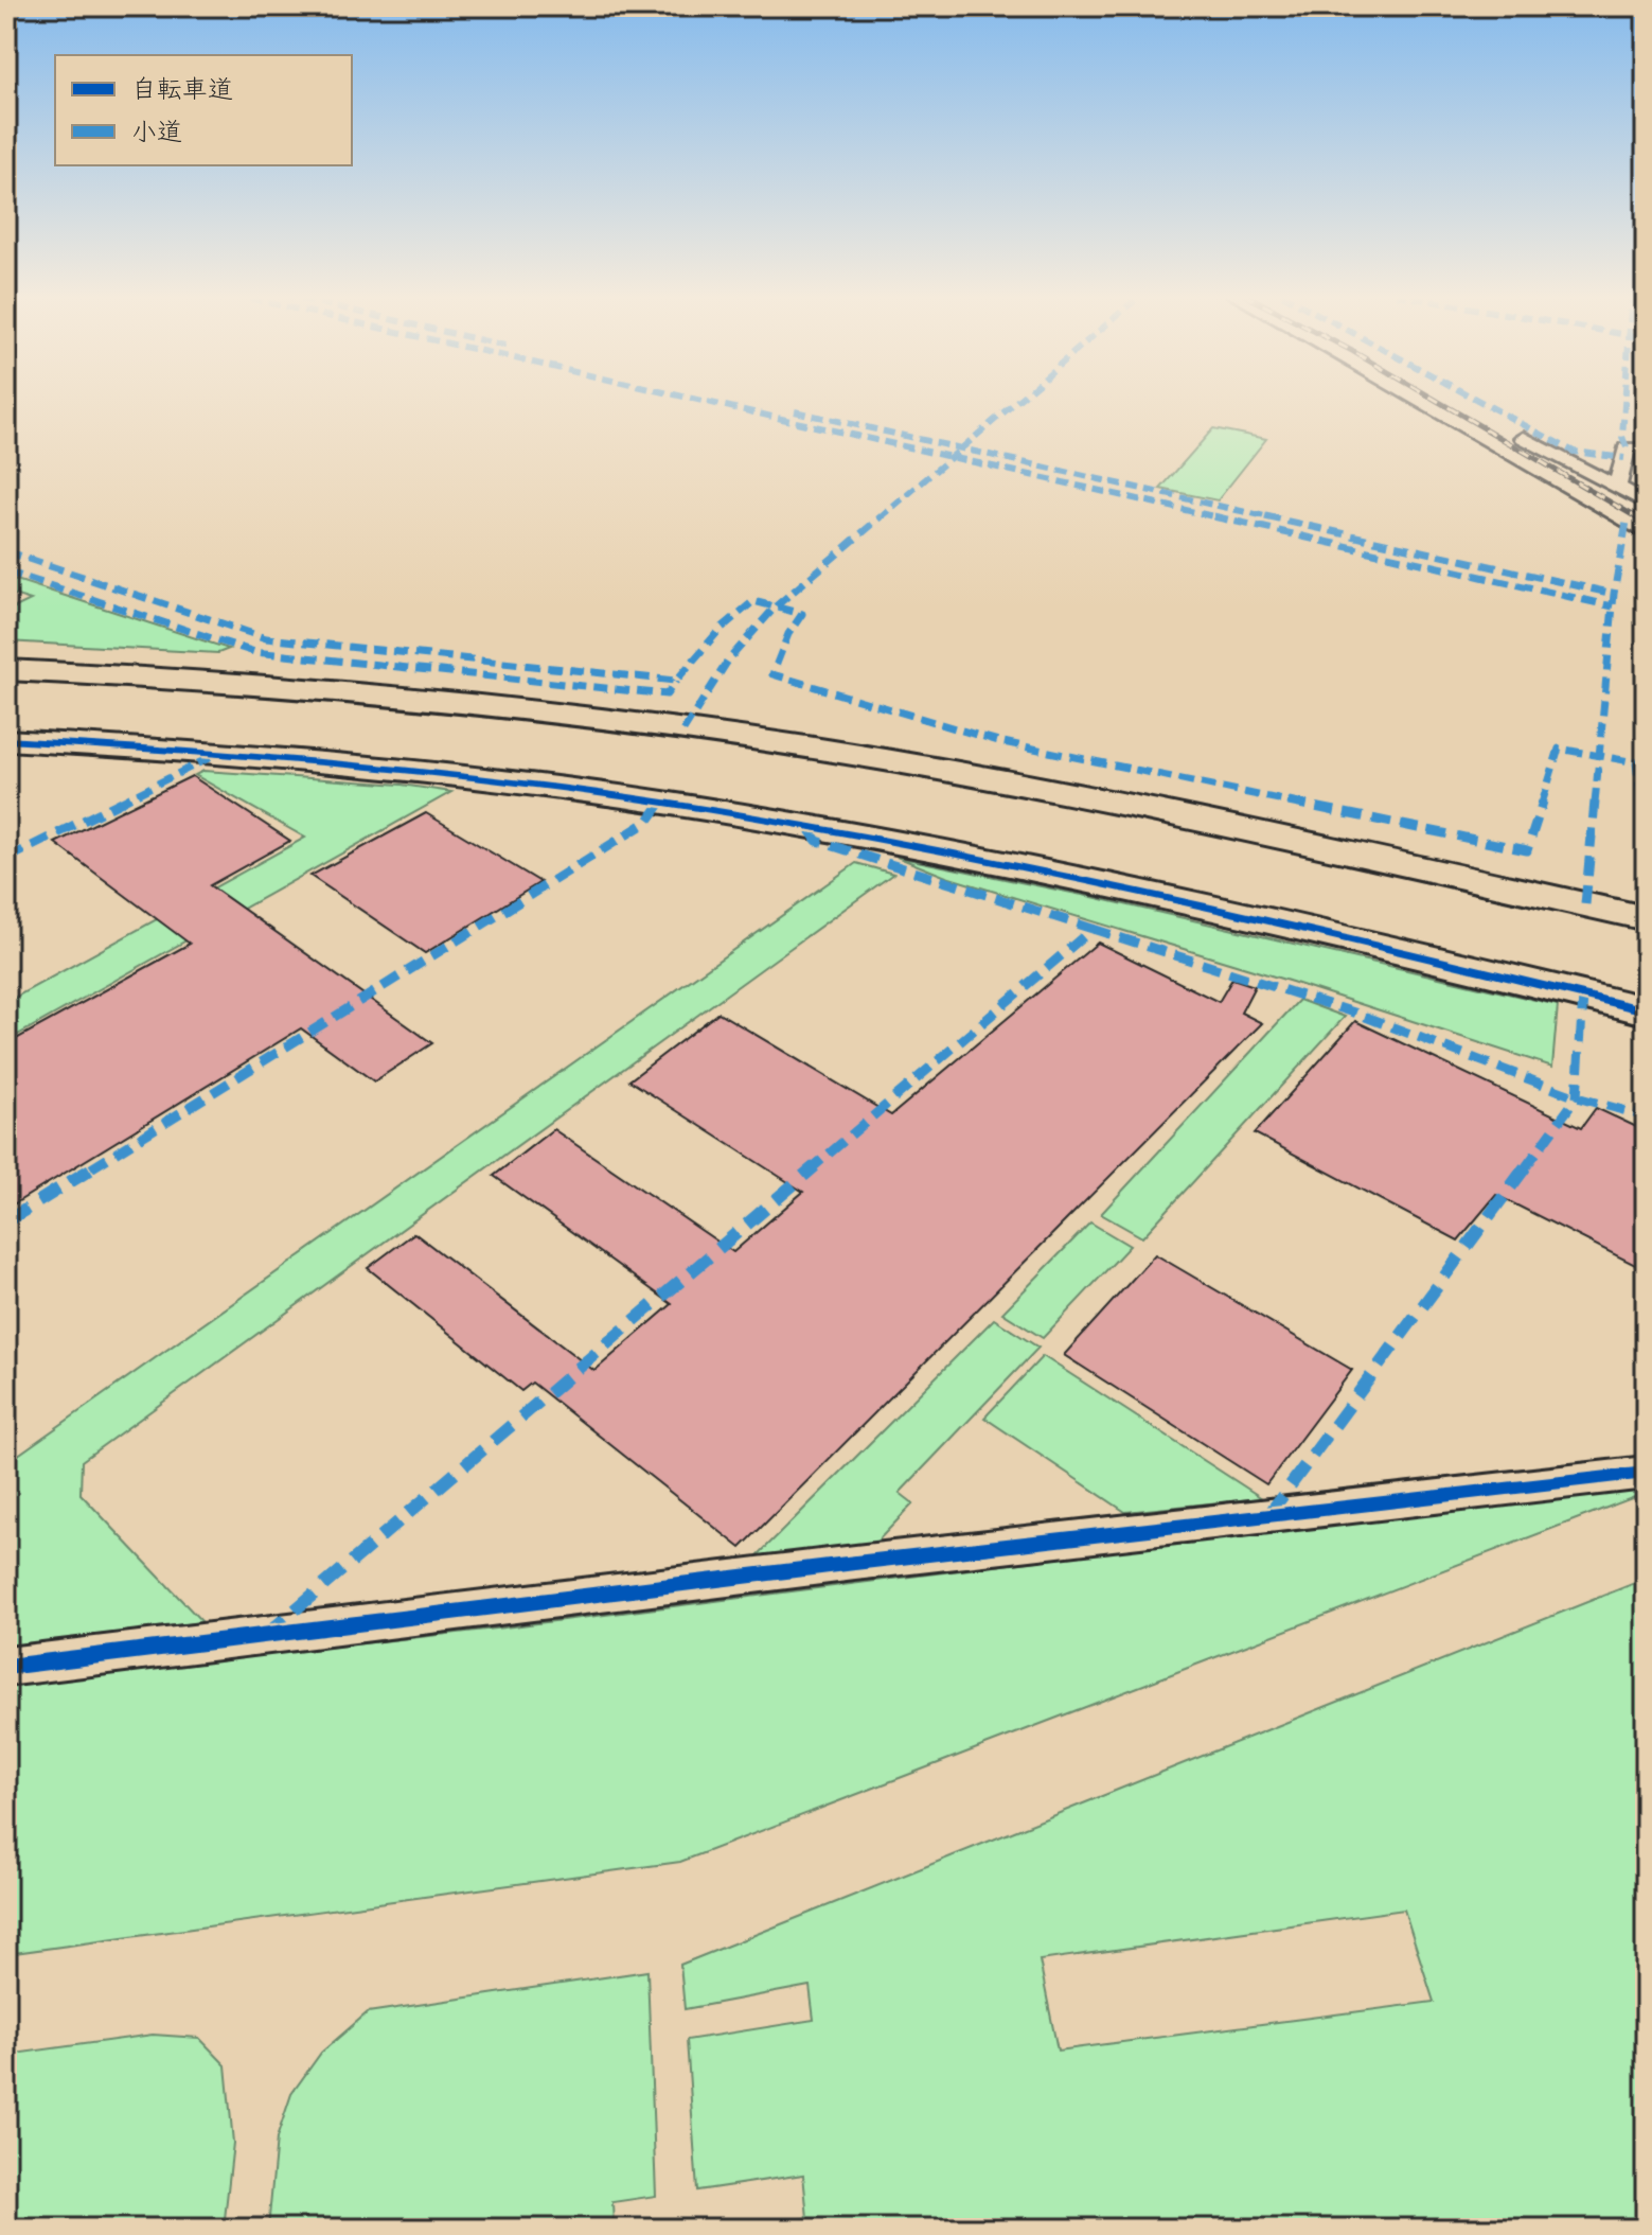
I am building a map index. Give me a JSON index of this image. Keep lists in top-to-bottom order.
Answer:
{
  "legend": ["自転車道", "小道"]
}
